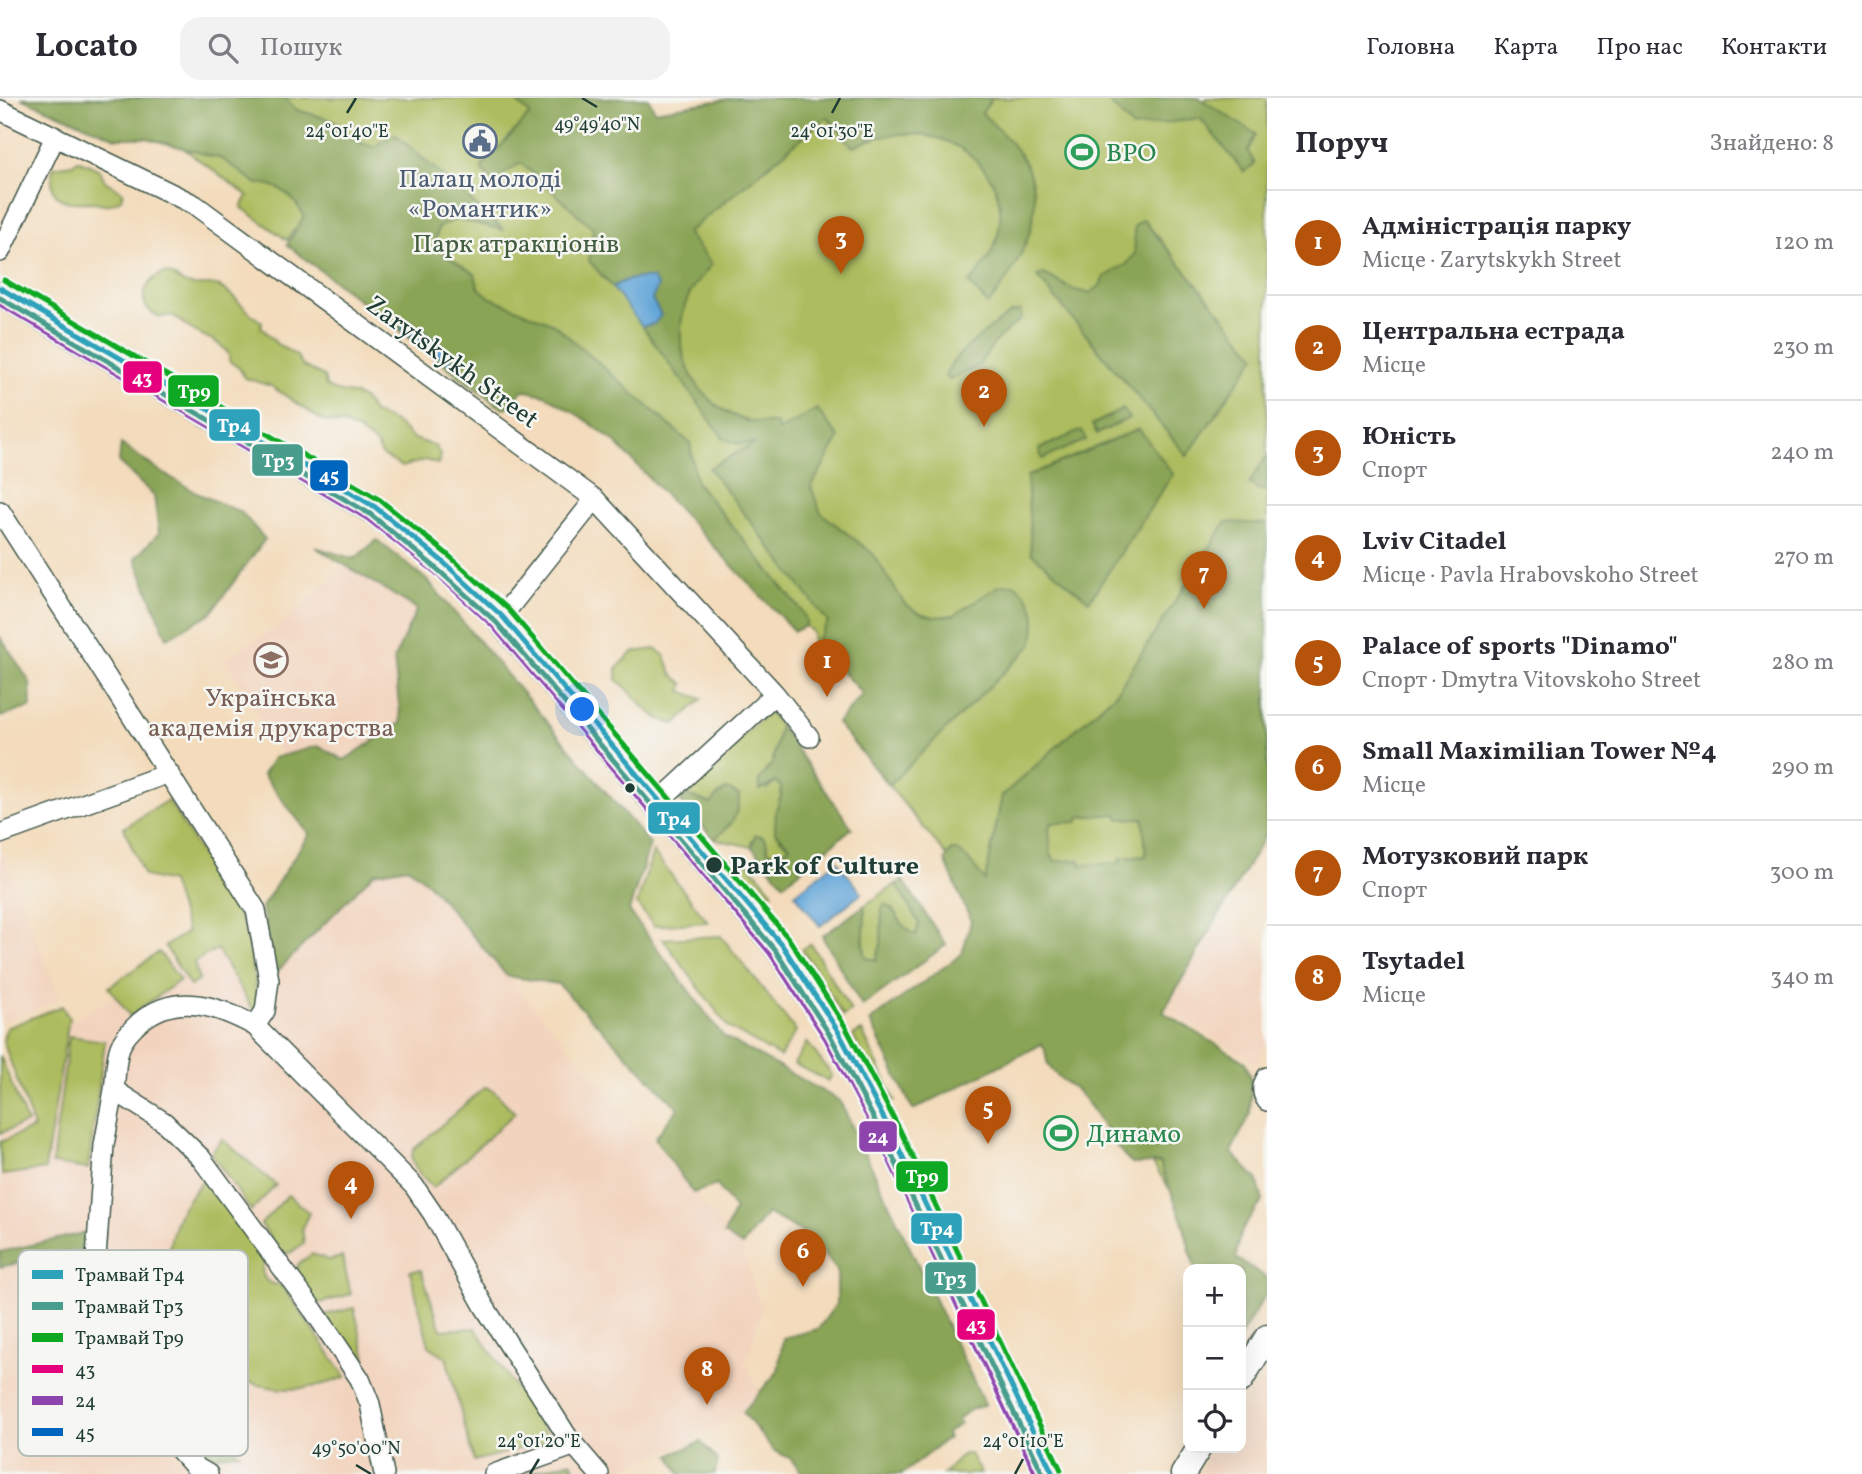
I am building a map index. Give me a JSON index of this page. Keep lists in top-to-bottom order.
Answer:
{
  "streets": {
    "street": ["Zarytskykh Street"]
  },
  "parks": ["Парк атракціонів"],
  "places": {
    "public building": ["Палац молоді «Романтик»"],
    "sports": ["ВРО", "Динамо"],
    "school or university": ["Українська академія друкарства"],
    "other": ["Park of Culture"]
  },
  "lines": [
    "tram line Тр9",
    "transit line 45",
    "tram line Тр4",
    "transit line 43",
    "tram line Тр3",
    "transit line 24"
  ],
  "legend": [
    "Трамвай Тр4",
    "Трамвай Тр3",
    "Трамвай Тр9",
    "43",
    "24",
    "45"
  ],
  "page": {
    "header": "Locato",
    "search": "Пошук",
    "nav": [
      "Головна",
      "Карта",
      "Про нас",
      "Контакти"
    ],
    "heading": ["Поруч", "Знайдено: 8"],
    "list": [
      {
        "mark": "1",
        "name": "Адміністрація парку",
        "note": "Місце · Zarytskykh Street",
        "value": "120 m"
      },
      {
        "mark": "2",
        "name": "Центральна естрада",
        "note": "Місце",
        "value": "230 m"
      },
      {
        "mark": "3",
        "name": "Юність",
        "note": "Спорт",
        "value": "240 m"
      },
      {
        "mark": "4",
        "name": "Lviv Citadel",
        "note": "Місце · Pavla Hrabovskoho Street",
        "value": "270 m"
      },
      {
        "mark": "5",
        "name": "Palace of sports \"Dinamo\"",
        "note": "Спорт · Dmytra Vitovskoho Street",
        "value": "280 m"
      },
      {
        "mark": "6",
        "name": "Small Maximilian Tower №4",
        "note": "Місце",
        "value": "290 m"
      },
      {
        "mark": "7",
        "name": "Мотузковий парк",
        "note": "Спорт",
        "value": "300 m"
      },
      {
        "mark": "8",
        "name": "Tsytadel",
        "note": "Місце",
        "value": "340 m"
      }
    ],
    "pins": [
      "3",
      "2",
      "7",
      "1",
      "5",
      "4",
      "6",
      "8"
    ],
    "map_buttons": ["+", "−"]
  },
  "coordinates": [
    "49°49'40\"N",
    "24°01'40\"E",
    "24°01'30\"E",
    "24°01'20\"E",
    "24°01'10\"E",
    "49°50'00\"N"
  ]
}
